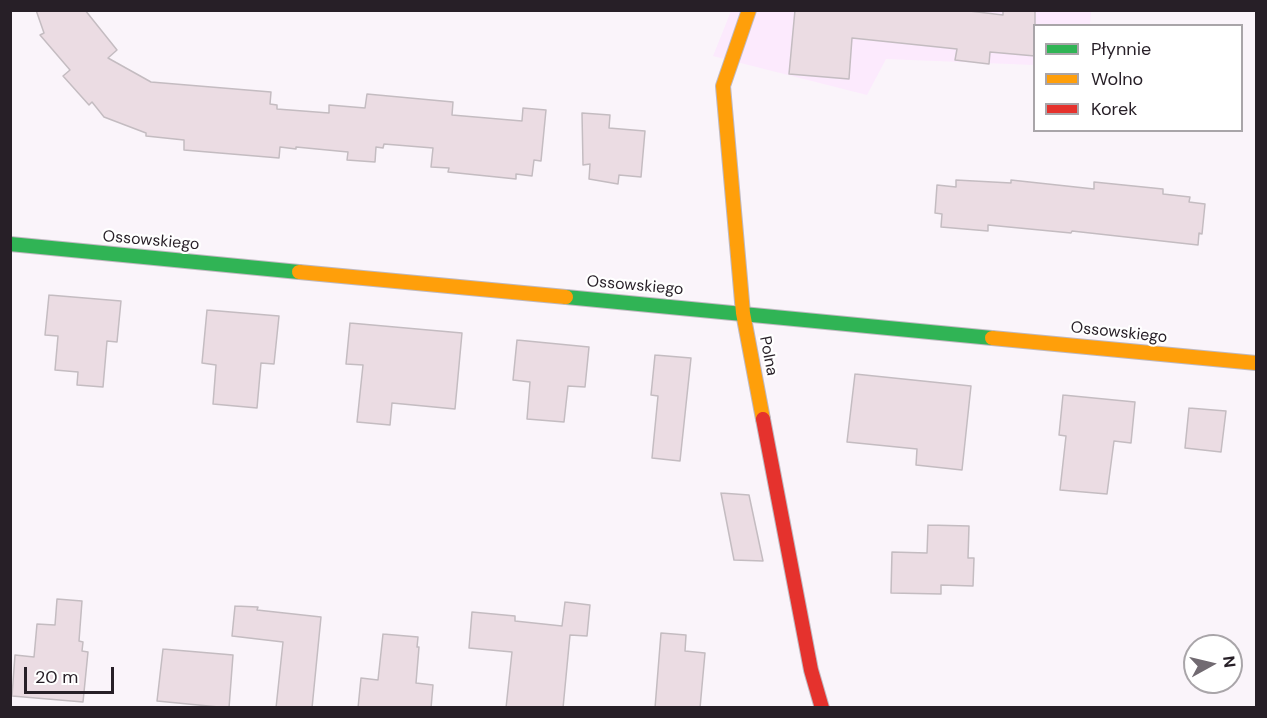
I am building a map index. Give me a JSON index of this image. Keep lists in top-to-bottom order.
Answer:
{
  "streets": {
    "street": ["Ossowskiego", "Polna"]
  },
  "crossings": [
    ["Ossowskiego", "Polna"]
  ],
  "legend": ["Płynnie", "Wolno", "Korek"],
  "scale_bar": "20 m",
  "north": "right"
}
